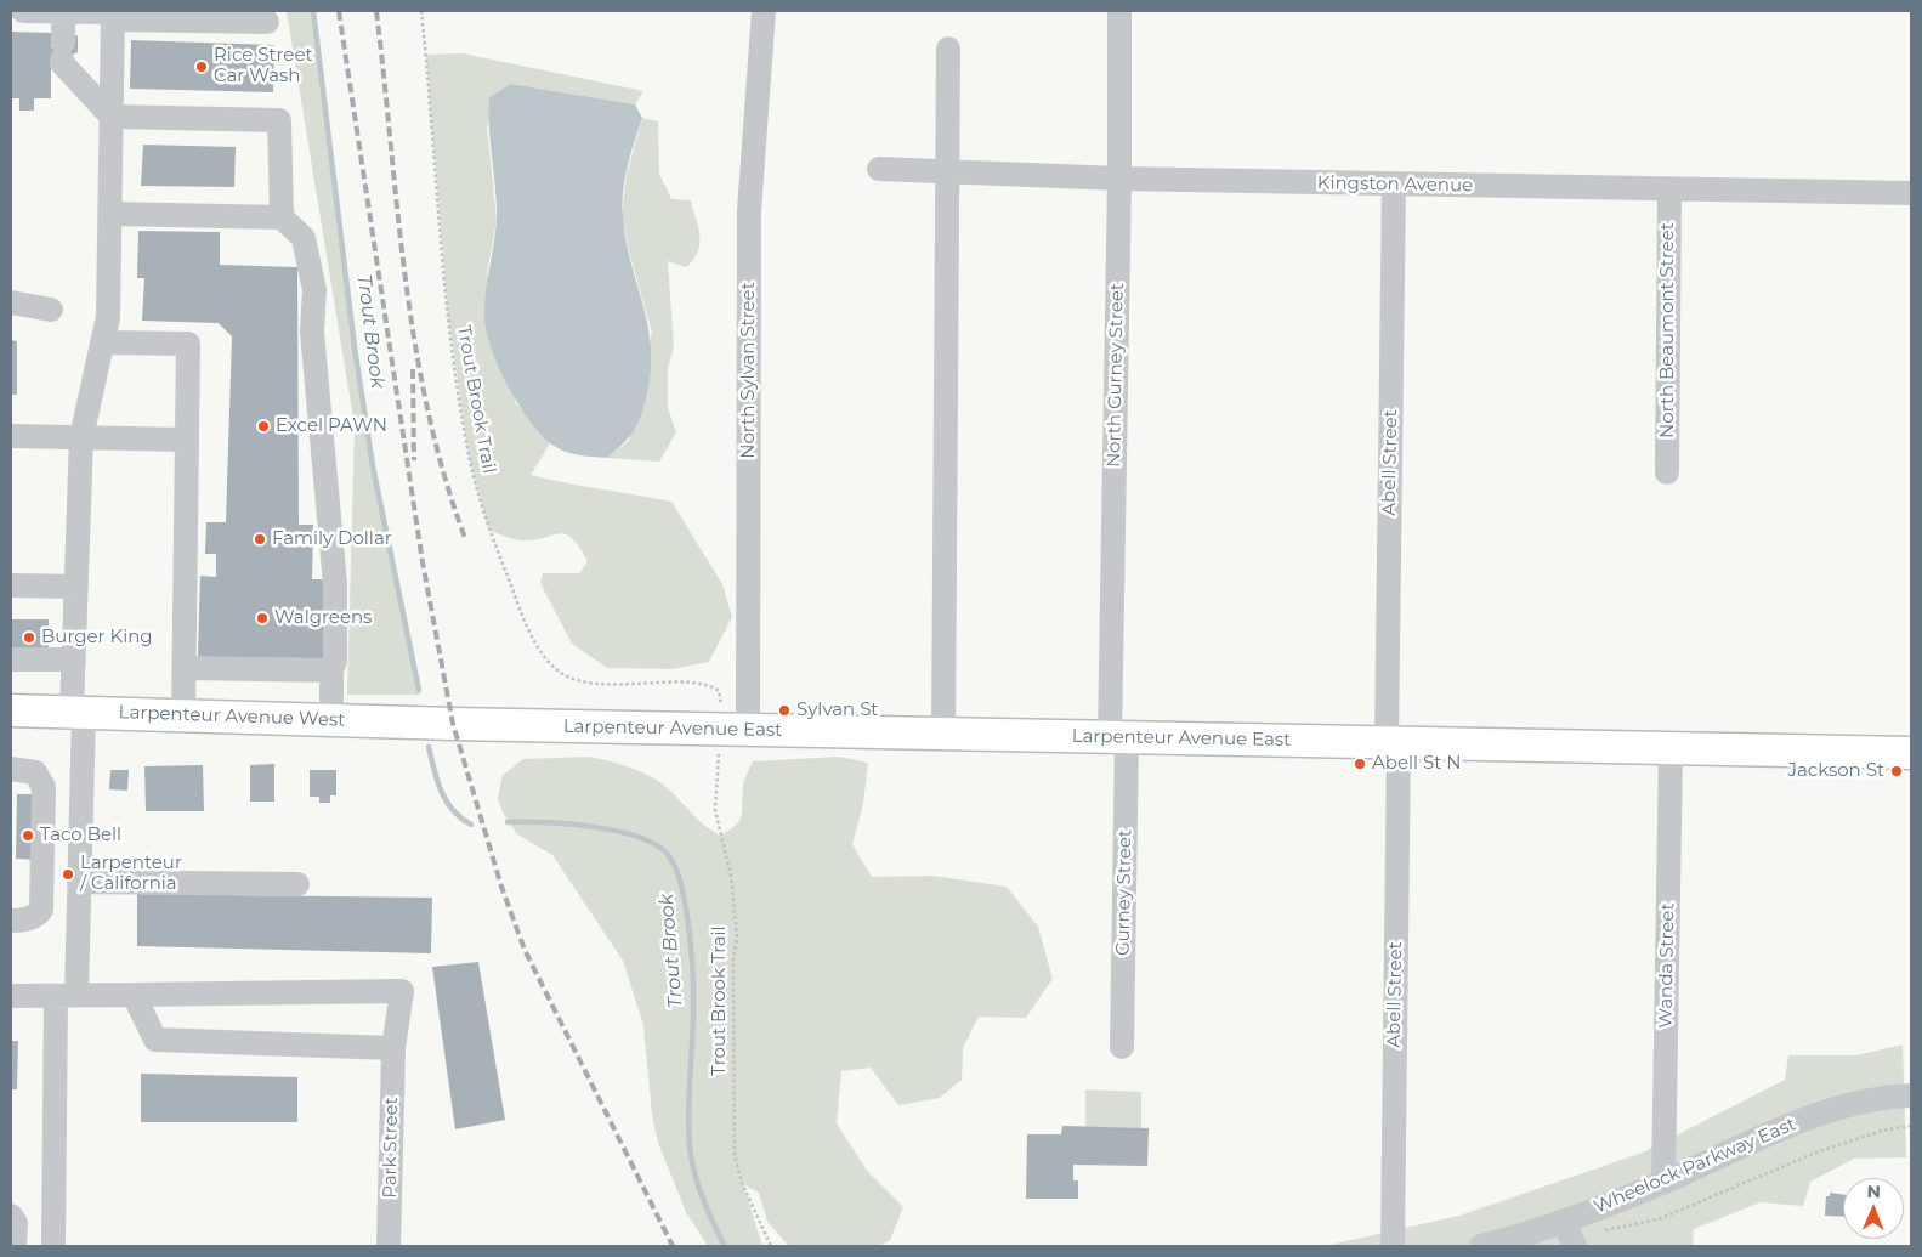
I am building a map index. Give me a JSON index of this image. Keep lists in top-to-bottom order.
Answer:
{
  "streets": {
    "main road": ["Larpenteur Avenue West", "Larpenteur Avenue East"],
    "street": [
      "Kingston Avenue",
      "North Beaumont Street",
      "North Sylvan Street",
      "North Gurney Street",
      "Abell Street",
      "Gurney Street",
      "Wanda Street",
      "Park Street",
      "Wheelock Parkway East"
    ],
    "path": ["Trout Brook Trail"]
  },
  "crossings": [
    ["Kingston Avenue", "North Beaumont Street"],
    ["Kingston Avenue", "North Gurney Street"],
    ["Kingston Avenue", "Abell Street"],
    ["North Sylvan Street", "Larpenteur Avenue East"],
    ["North Gurney Street", "Larpenteur Avenue East"],
    ["North Gurney Street", "Gurney Street"],
    ["Abell Street", "Larpenteur Avenue East"],
    ["Larpenteur Avenue West", "Larpenteur Avenue East"],
    ["Larpenteur Avenue East", "Gurney Street"],
    ["Larpenteur Avenue East", "Wanda Street"],
    ["Wanda Street", "Wheelock Parkway East"]
  ],
  "water": ["Trout Brook"],
  "places": [
    "Rice Street Car Wash",
    "Excel PAWN",
    "Family Dollar",
    "Walgreens",
    "Burger King",
    "Sylvan St",
    "Abell St N",
    "Jackson St",
    "Taco Bell",
    "Larpenteur / California"
  ],
  "north": "top"
}
